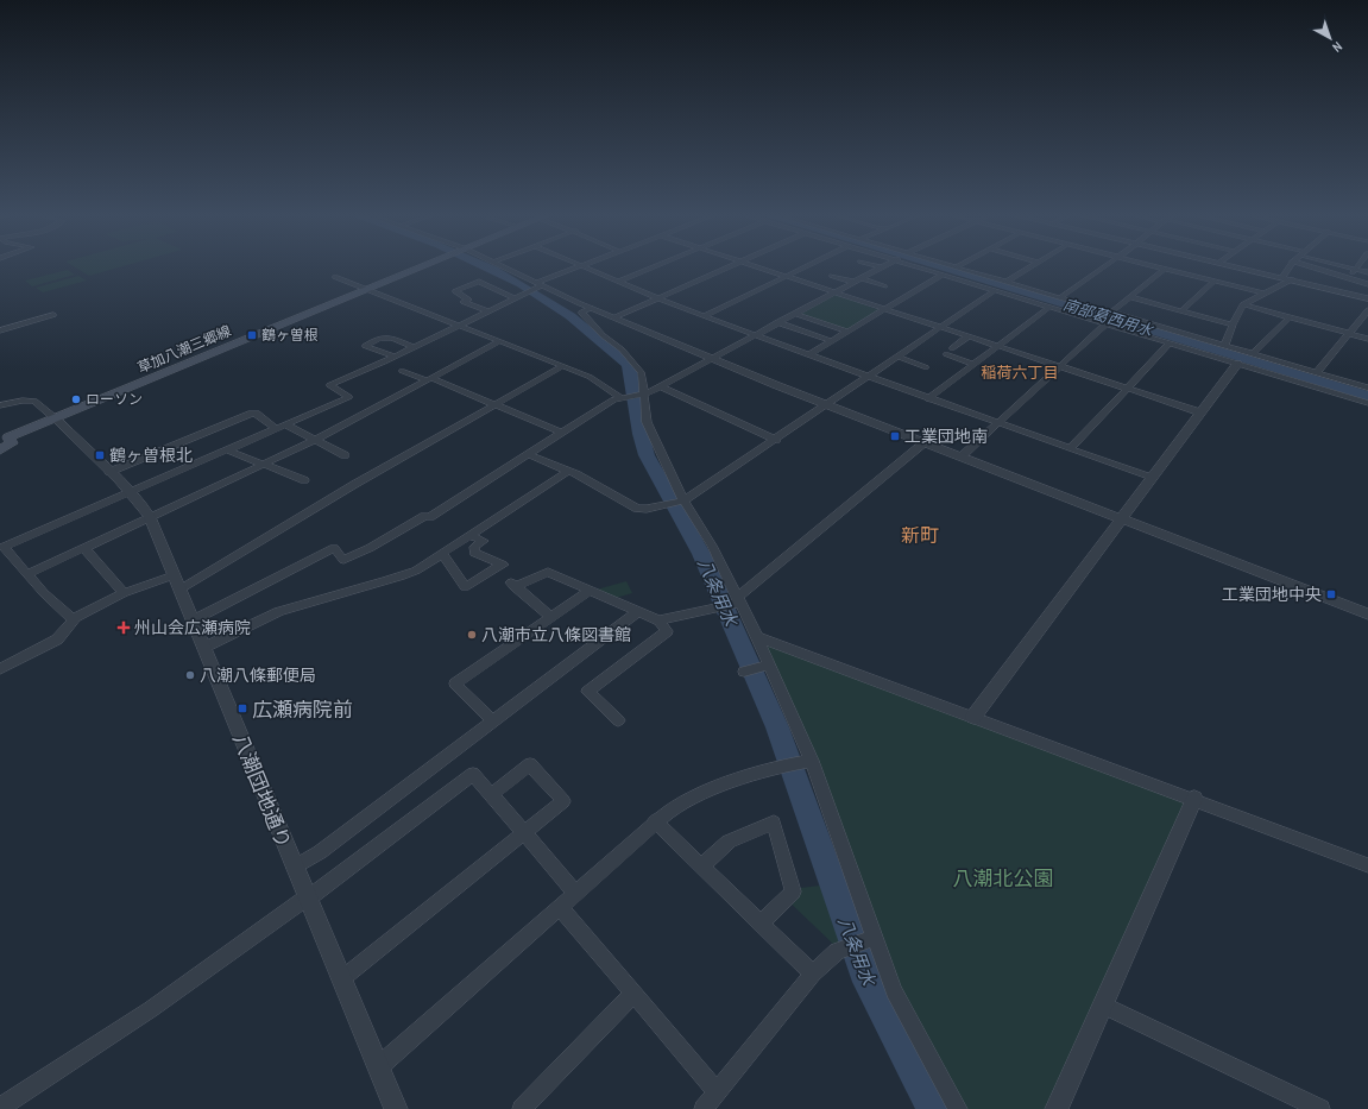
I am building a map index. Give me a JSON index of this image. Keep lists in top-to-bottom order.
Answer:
{
  "streets": {
    "main road": ["草加八潮三郷線"],
    "street": ["八潮団地通り"]
  },
  "crossings": [
    ["草加八潮三郷線", "八潮団地通り"]
  ],
  "districts": ["稲荷六丁目", "新町"],
  "water": ["南部葛西用水", "八条用水"],
  "parks": ["八潮北公園"],
  "places": {
    "transit": [
      "鶴ヶ曽根",
      "工業団地南",
      "鶴ヶ曽根北",
      "工業団地中央",
      "広瀬病院前"
    ],
    "other": ["ローソン", "八潮市立八條図書館", "八潮八條郵便局"],
    "health": ["州山会広瀬病院"]
  },
  "north": "bottom right"
}
